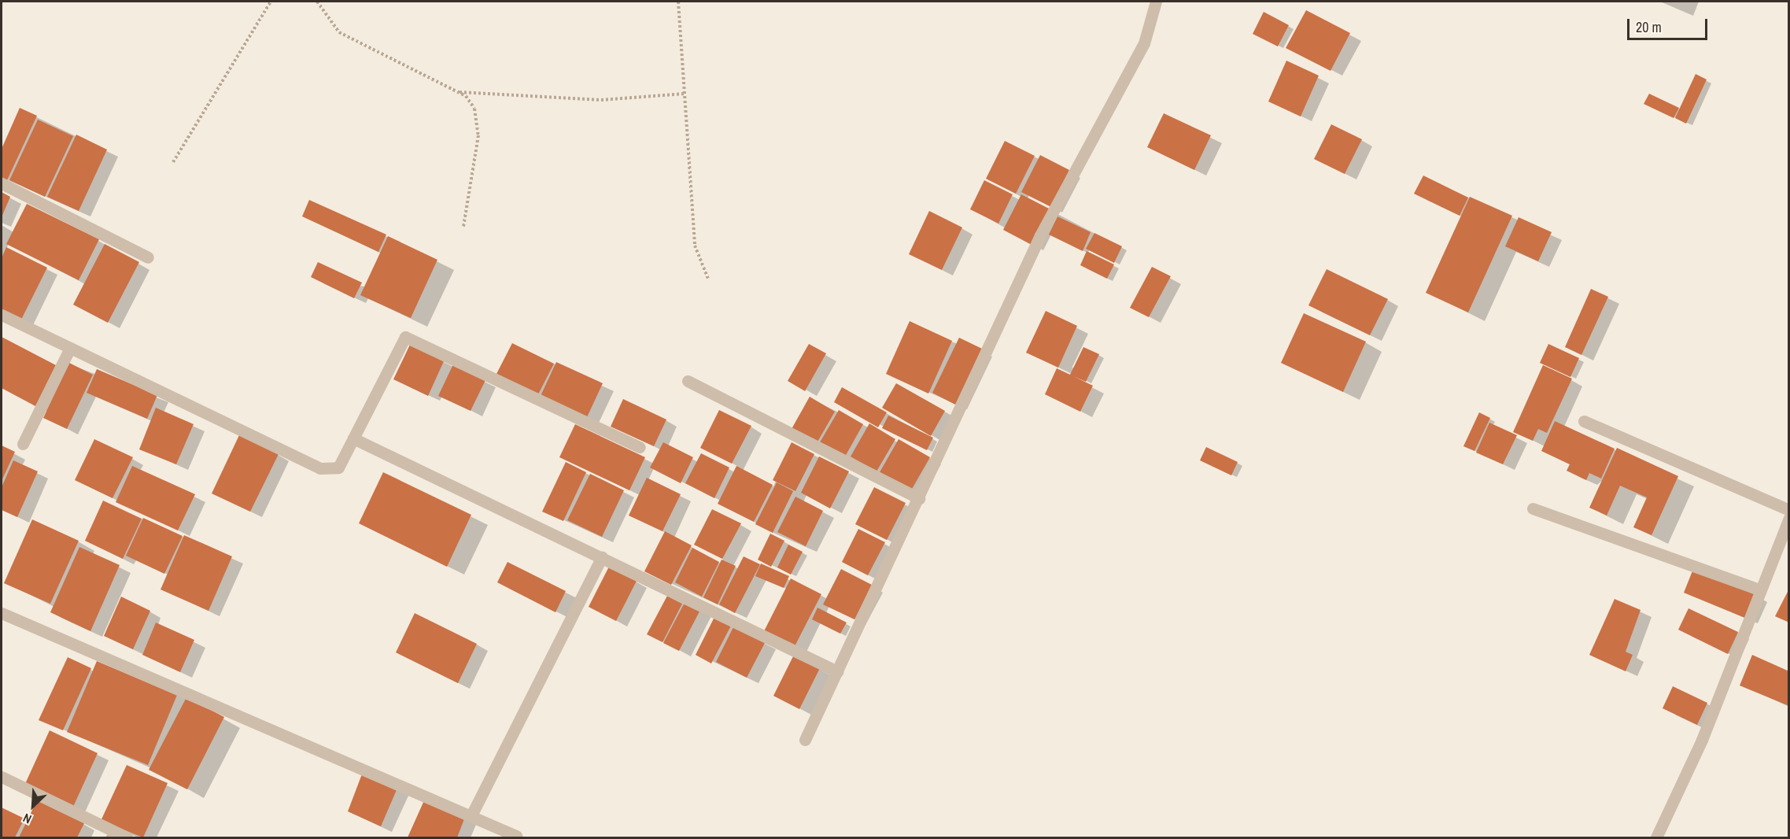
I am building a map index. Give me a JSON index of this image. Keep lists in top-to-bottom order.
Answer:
{
  "scale_bar": "20 m",
  "north": "bottom left"
}
